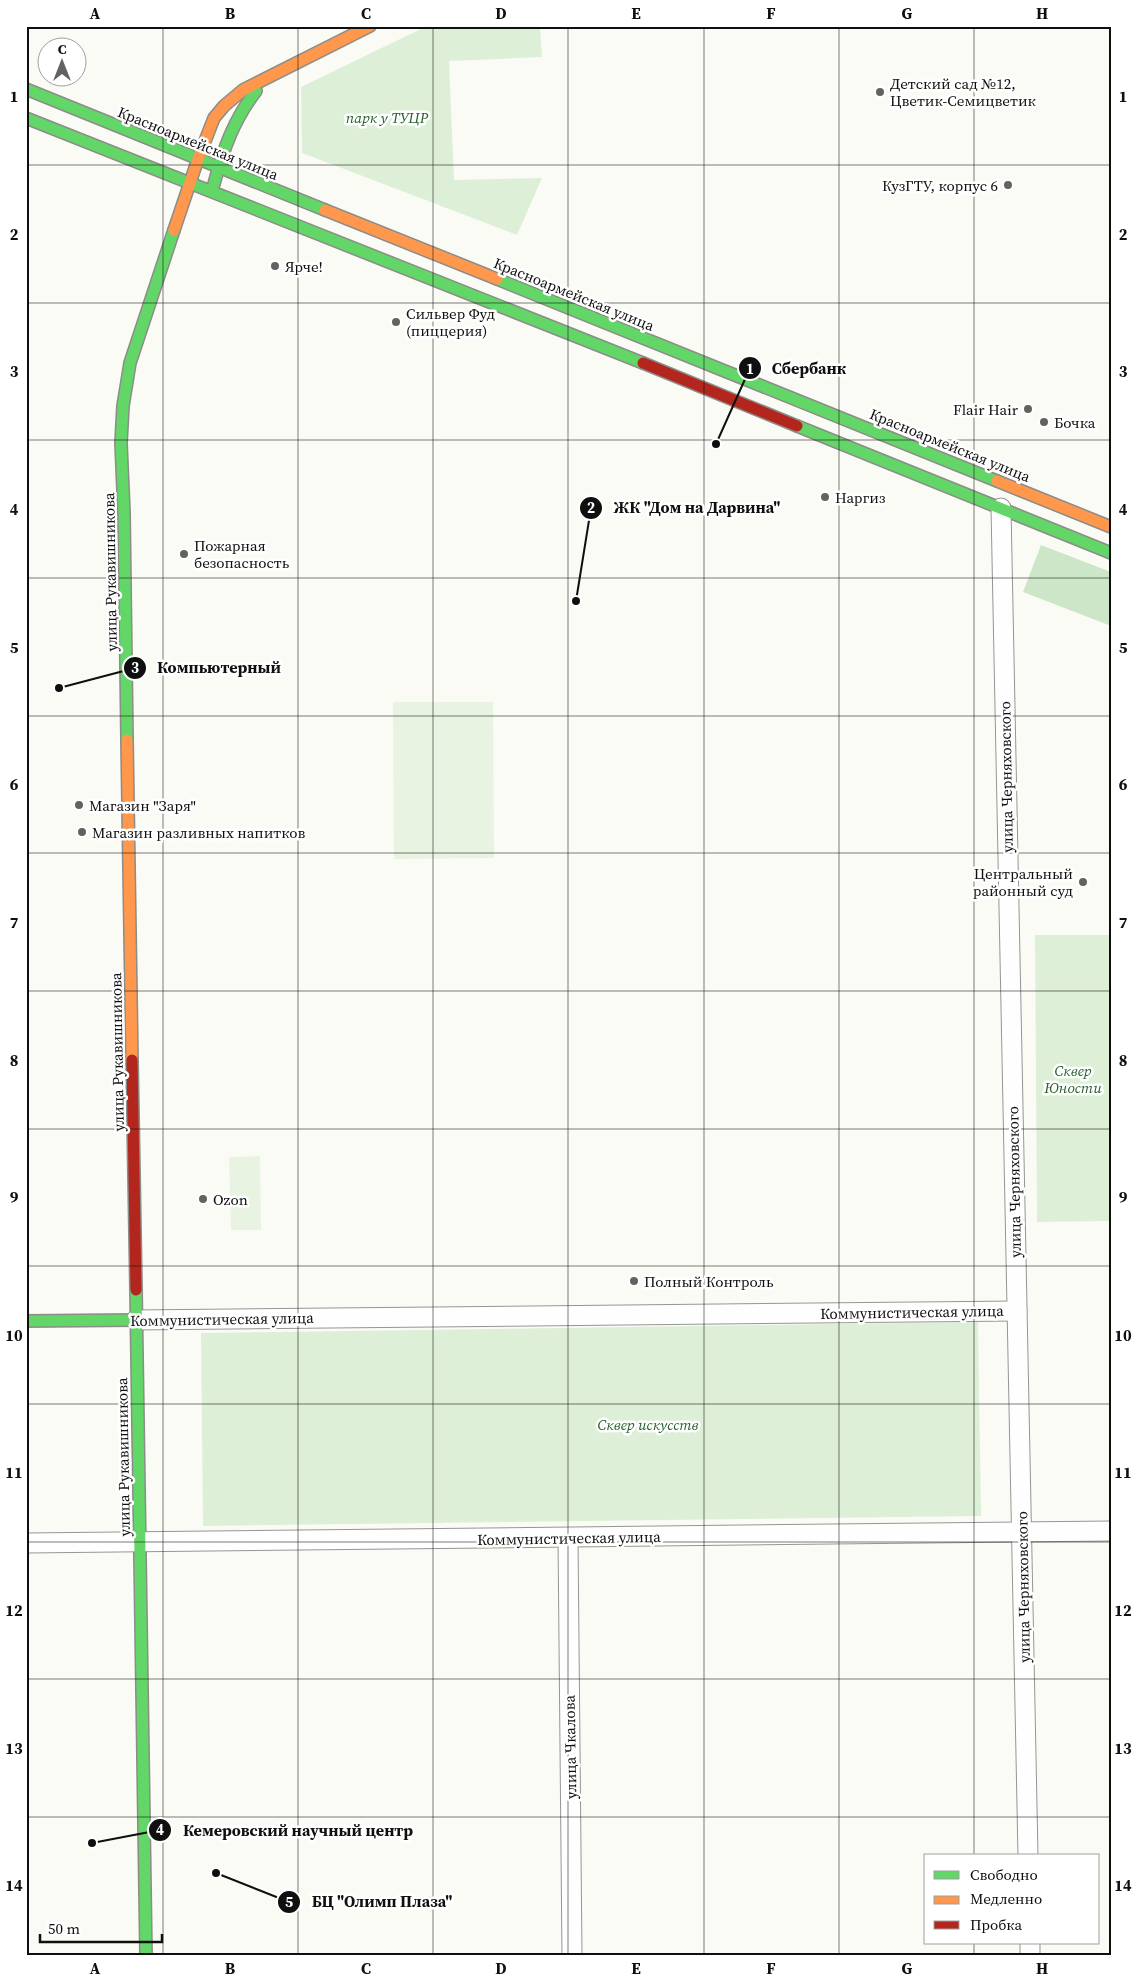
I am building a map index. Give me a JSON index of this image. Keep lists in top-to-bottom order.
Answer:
{
  "streets": {
    "main road": ["Красноармейская улица", "улица Рукавишникова", "Коммунистическая улица"],
    "street": ["улица Черняховского", "улица Чкалова"]
  },
  "crossings": [
    ["Красноармейская улица", "улица Рукавишникова"],
    ["улица Рукавишникова", "Коммунистическая улица"],
    ["улица Черняховского", "Коммунистическая улица"],
    ["Коммунистическая улица", "улица Чкалова"]
  ],
  "parks": ["парк у ТУЦР", "Сквер Юности", "Сквер искусств"],
  "places": [
    "Детский сад №12, Цветик-Семицветик",
    "КузГТУ, корпус 6",
    "Ярче!",
    "Сильвер Фуд (пиццерия)",
    "Flair Hair",
    "Бочка",
    "Сбербанк",
    "Наргиз",
    "Пожарная безопасность",
    "ЖК \"Дом на Дарвина\"",
    "Компьютерный",
    "Магазин \"Заря\"",
    "Магазин разливных напитков",
    "Центральный районный суд",
    "Ozon",
    "Полный Контроль",
    "Кемеровский научный центр",
    "БЦ \"Олимп Плаза\""
  ],
  "legend": ["Свободно", "Медленно", "Пробка"],
  "scale_bar": "50 m",
  "north": "top",
  "grid": {
    "columns": [
      "A",
      "B",
      "C",
      "D",
      "E",
      "F",
      "G",
      "H"
    ],
    "rows": [
      "1",
      "2",
      "3",
      "4",
      "5",
      "6",
      "7",
      "8",
      "9",
      "10",
      "11",
      "12",
      "13",
      "14"
    ]
  }
}
